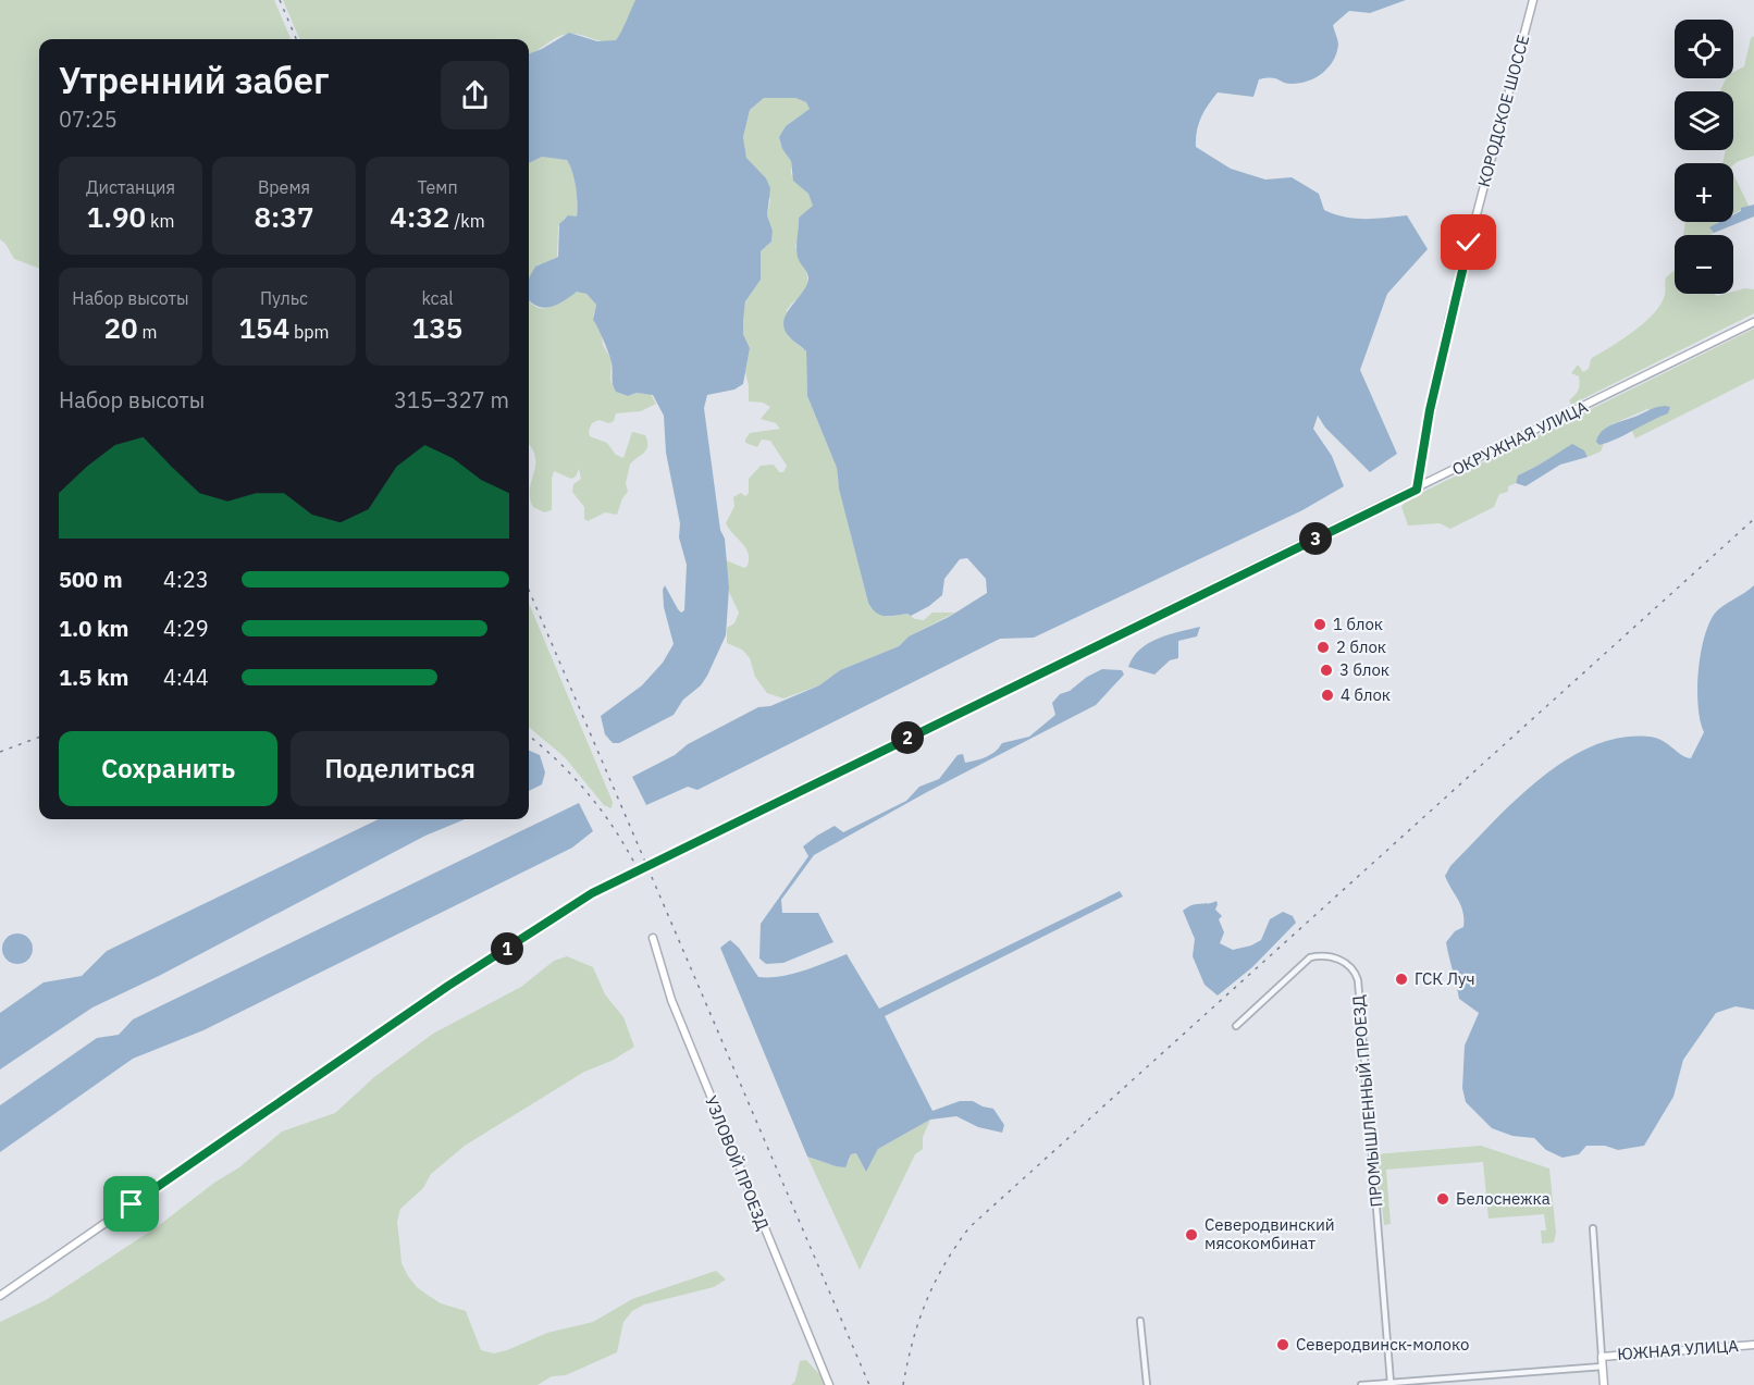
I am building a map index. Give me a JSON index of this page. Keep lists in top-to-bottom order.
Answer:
{
  "streets": {
    "main road": [
      "КОРОДСКОЕ ШОССЕ",
      "ОКРУЖНАЯ УЛИЦА",
      "УЗЛОВОЙ ПРОЕЗД",
      "ЮЖНАЯ УЛИЦА"
    ],
    "street": ["ПРОМЫШЛЕННЫЙ ПРОЕЗД"]
  },
  "crossings": [
    ["КОРОДСКОЕ ШОССЕ", "ОКРУЖНАЯ УЛИЦА"]
  ],
  "places": [
    "1 блок",
    "2 блок",
    "3 блок",
    "4 блок",
    "ГСК Луч",
    "Белоснежка",
    "Северодвинский мясокомбинат",
    "Северодвинск-молоко"
  ],
  "page": {
    "map_buttons": ["+", "−"],
    "heading": ["Утренний забег", "07:25"],
    "stats": [
      ["Дистанция", "1.90 km"],
      ["Время", "8:37"],
      ["Темп", "4:32 /km"],
      ["Набор высоты", "20 m"],
      ["Пульс", "154 bpm"],
      ["kcal", "135"]
    ],
    "chart": ["Набор высоты", "315–327 m"],
    "pins": ["3", "2", "1"],
    "list": [
      {
        "name": "500 m",
        "note": "4:23"
      },
      {
        "name": "1.0 km",
        "note": "4:29"
      },
      {
        "name": "1.5 km",
        "note": "4:44"
      }
    ],
    "buttons": ["Сохранить", "Поделиться"]
  }
}
